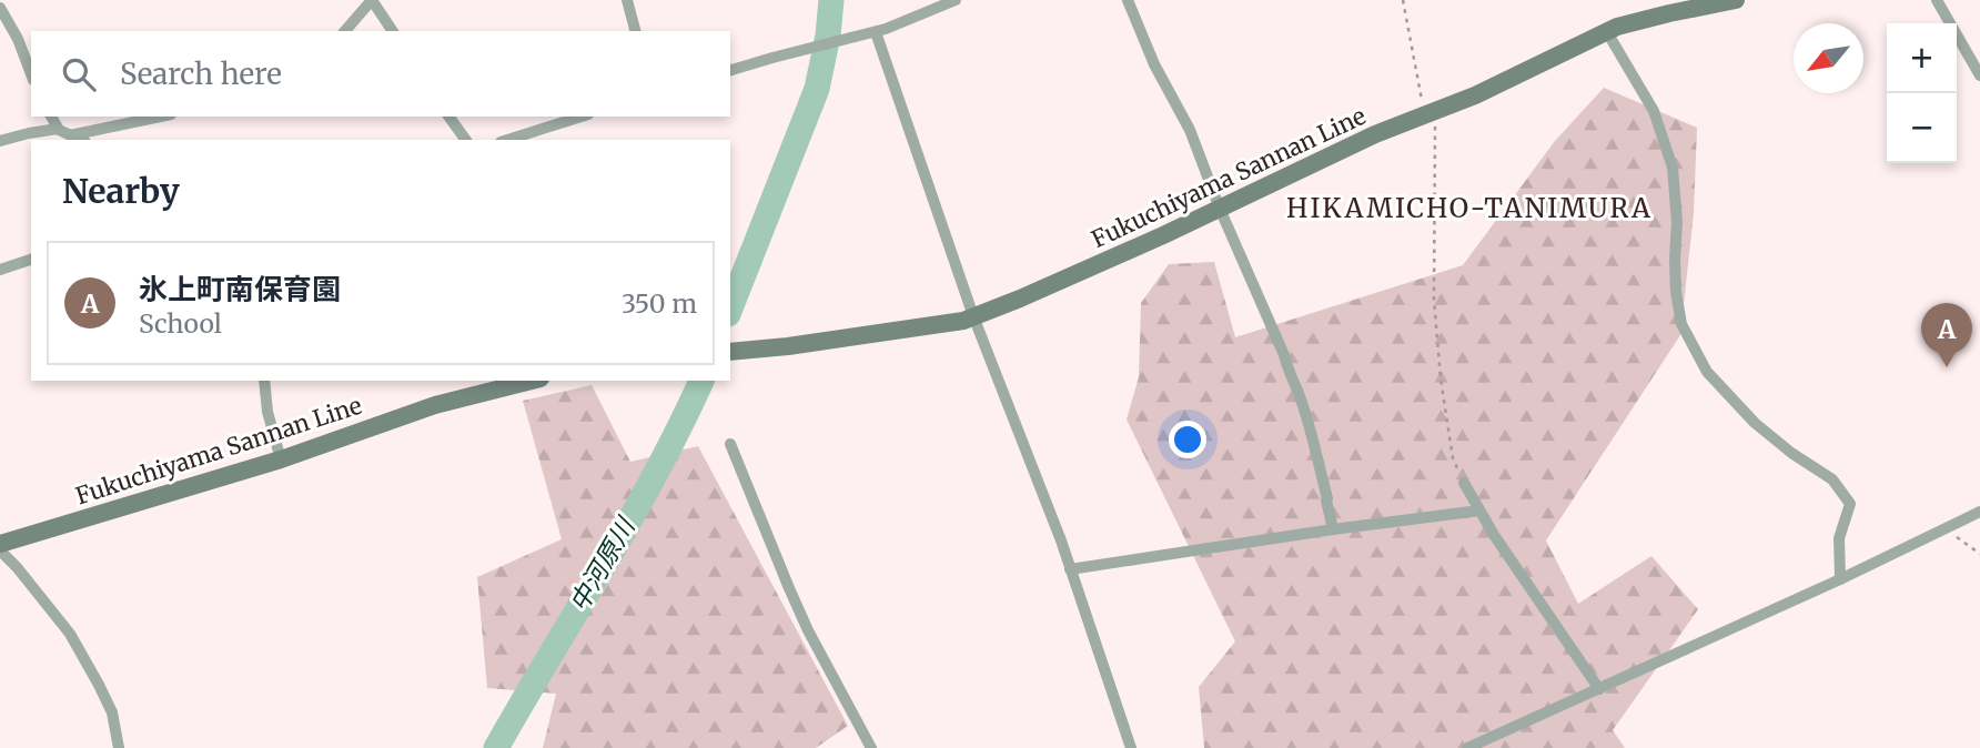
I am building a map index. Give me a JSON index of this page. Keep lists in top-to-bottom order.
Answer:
{
  "streets": {
    "main road": ["Fukuchiyama Sannan Line"]
  },
  "districts": ["HIKAMICHO-TANIMURA"],
  "water": ["中河原川"],
  "north": "bottom left",
  "page": {
    "map_buttons": ["+", "−"],
    "search": "Search here",
    "heading": "Nearby",
    "list": [
      {
        "mark": "A",
        "name": "氷上町南保育園",
        "note": "School",
        "value": "350 m"
      }
    ],
    "pins": "A"
  }
}
